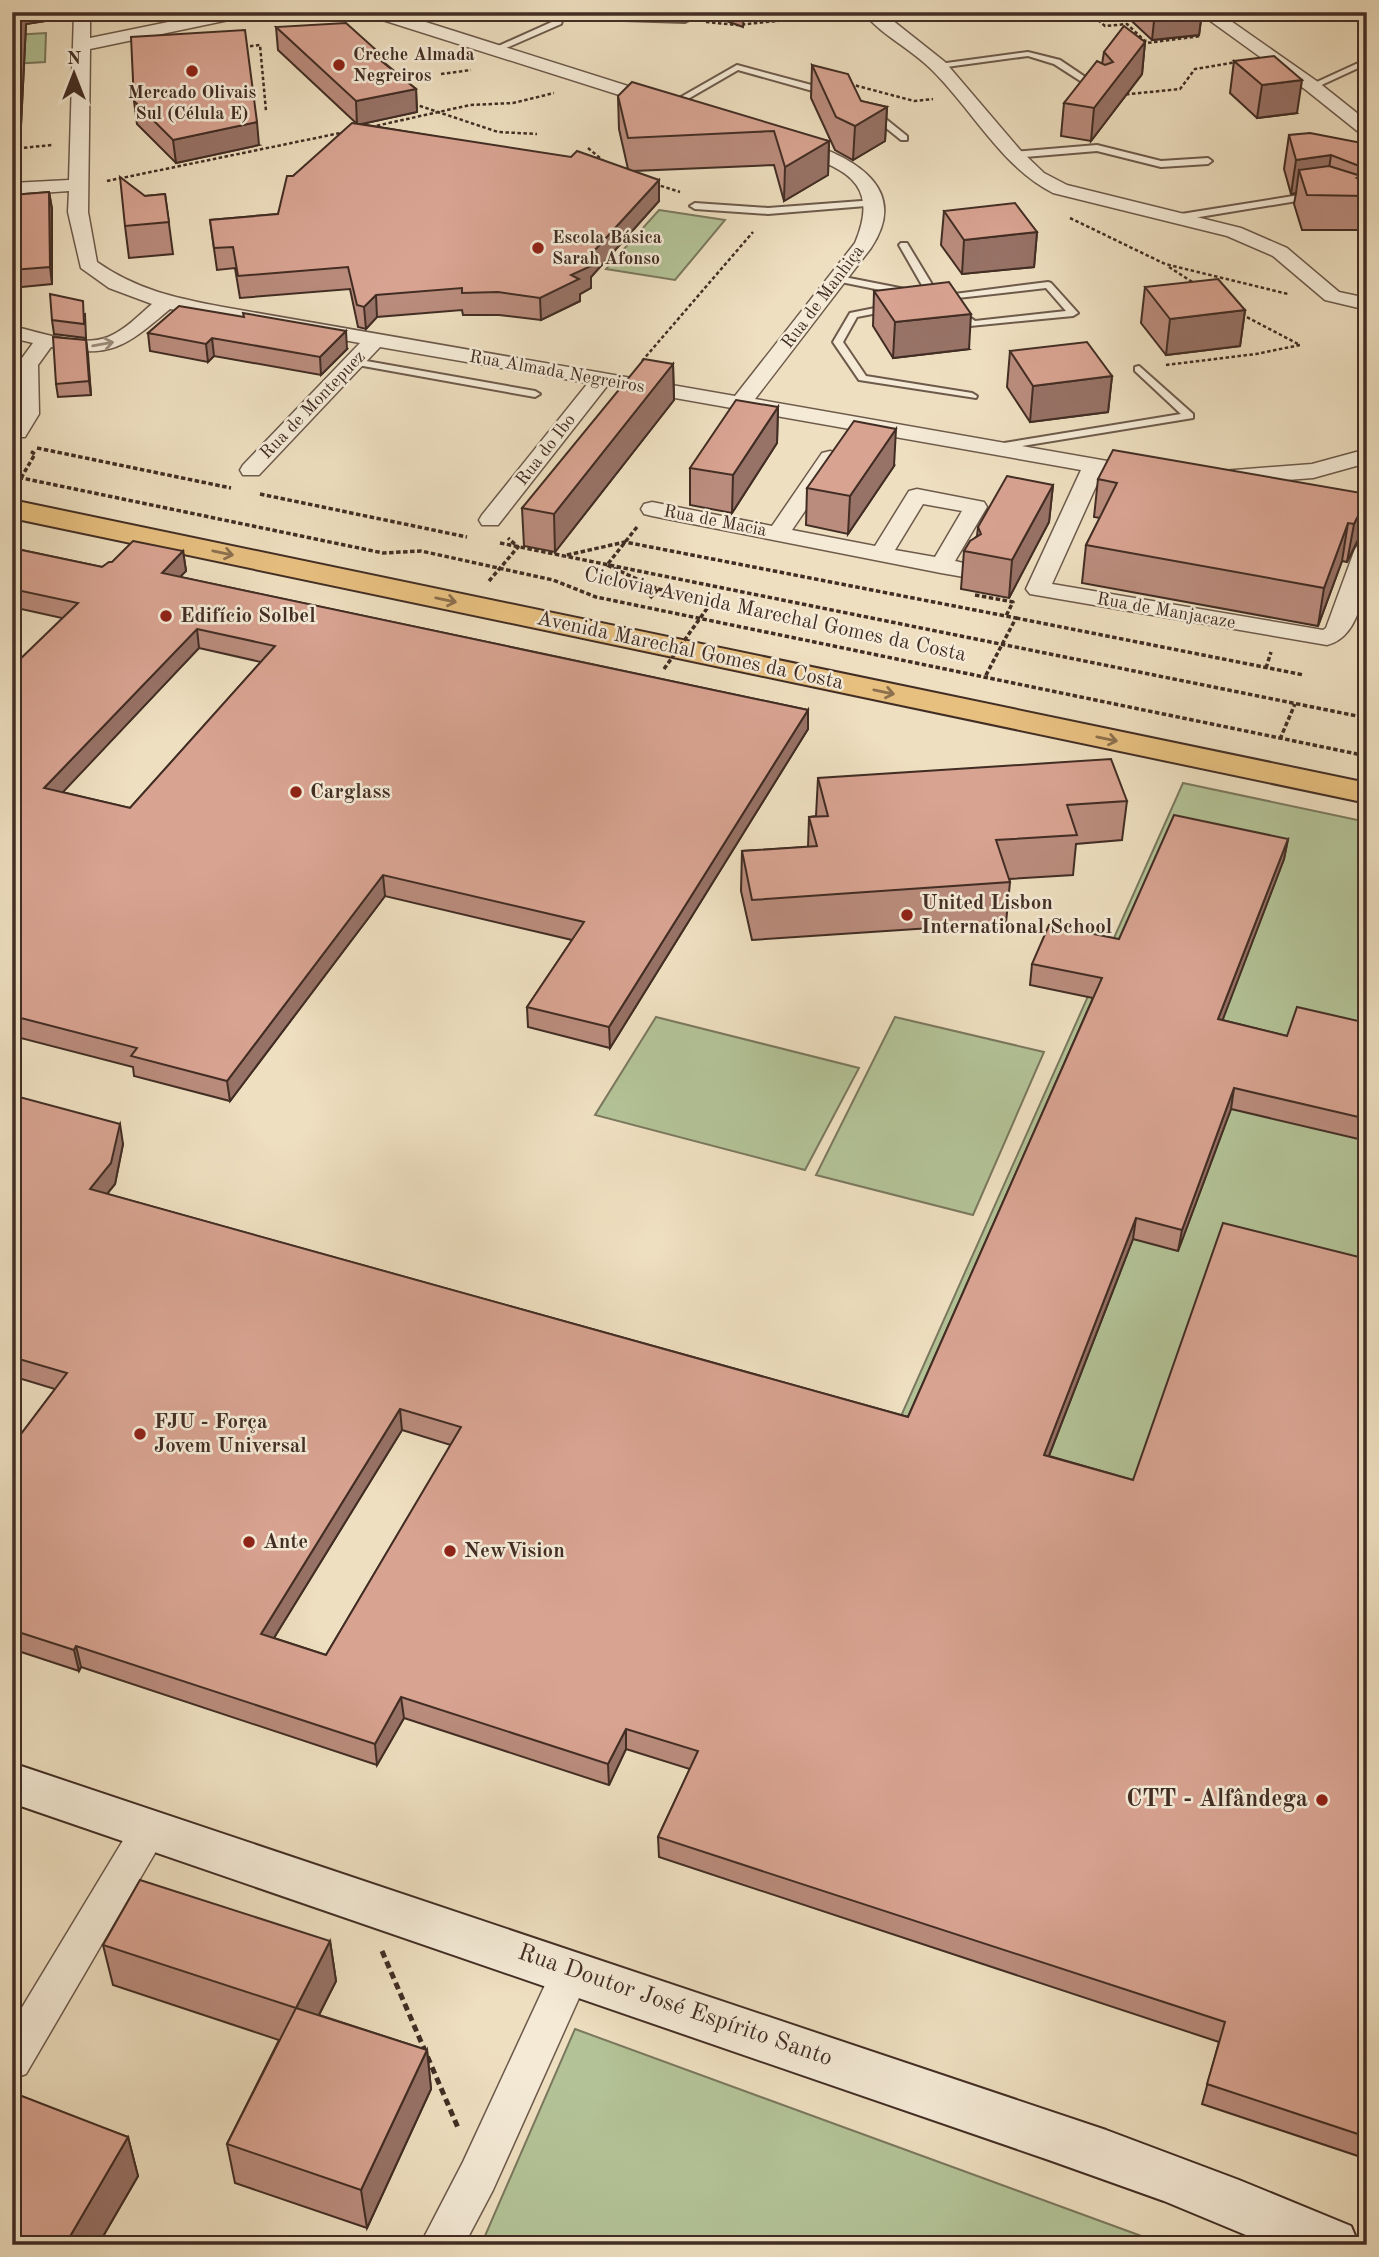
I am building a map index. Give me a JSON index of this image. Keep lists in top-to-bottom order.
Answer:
{
  "streets": {
    "main road": ["Avenida Marechal Gomes da Costa"],
    "street": [
      "Rua de Manhiça",
      "Rua Almada Negreiros",
      "Rua de Montepuez",
      "Rua do Ibo",
      "Rua de Macia",
      "Rua de Manjacaze",
      "Rua Doutor José Espírito Santo"
    ],
    "path": ["Ciclovia Avenida Marechal Gomes da Costa"]
  },
  "crossings": [
    ["Rua de Manhiça", "Rua Almada Negreiros"],
    ["Rua Almada Negreiros", "Rua de Montepuez"],
    ["Rua Almada Negreiros", "Rua do Ibo"],
    ["Rua Almada Negreiros", "Rua de Macia"],
    ["Rua Almada Negreiros", "Rua de Manjacaze"],
    ["Ciclovia Avenida Marechal Gomes da Costa", "Avenida Marechal Gomes da Costa"]
  ],
  "places": [
    "Creche Almada Negreiros",
    "Mercado Olivais Sul (Célula E)",
    "Escola Básica Sarah Afonso",
    "Edifício Solbel",
    "Carglass",
    "United Lisbon International School",
    "FJU - Força Jovem Universal",
    "Ante",
    "NewVision",
    "CTT - Alfândega"
  ],
  "north": "top"
}
